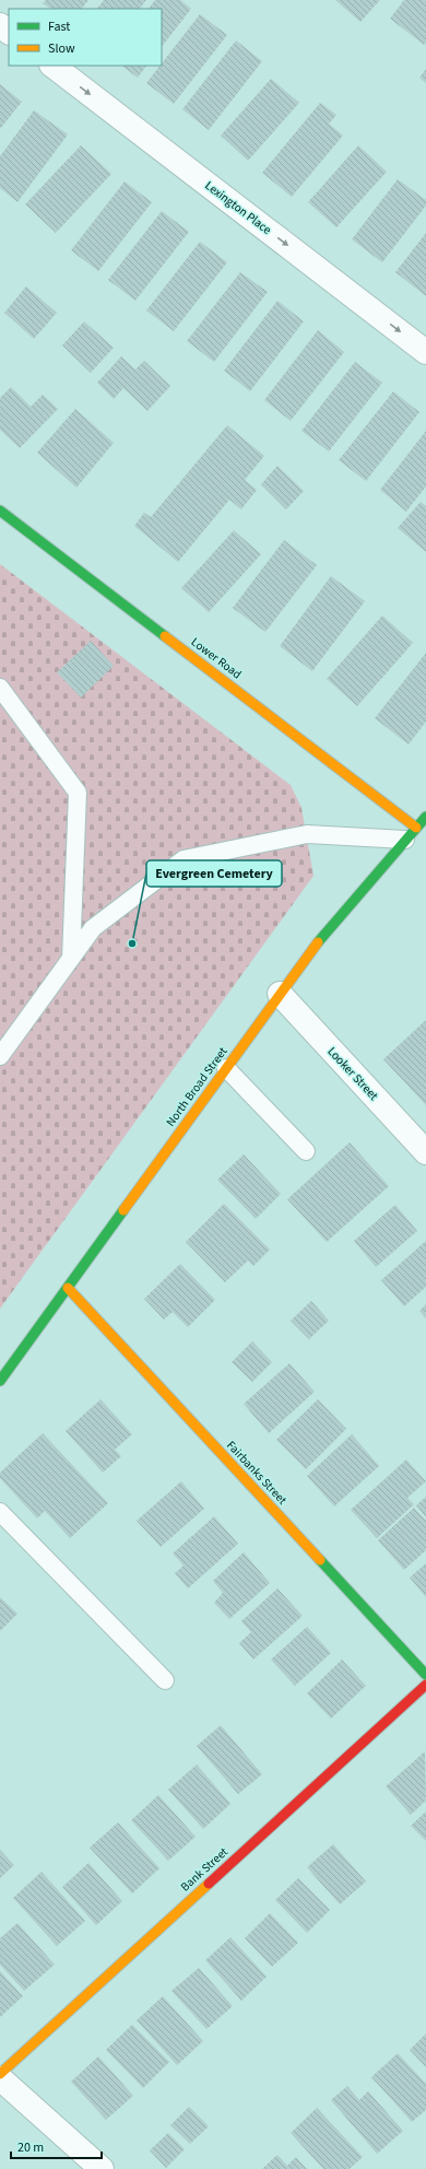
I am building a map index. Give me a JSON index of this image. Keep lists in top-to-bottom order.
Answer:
{
  "streets": {
    "street": [
      "Lexington Place",
      "Lower Road",
      "Looker Street",
      "North Broad Street",
      "Fairbanks Street",
      "Bank Street"
    ]
  },
  "crossings": [
    ["Lower Road", "North Broad Street"],
    ["Looker Street", "North Broad Street"],
    ["North Broad Street", "Fairbanks Street"]
  ],
  "one_way": ["Lexington Place"],
  "places": ["Evergreen Cemetery"],
  "legend": ["Fast", "Slow"],
  "scale_bar": "20 m"
}
